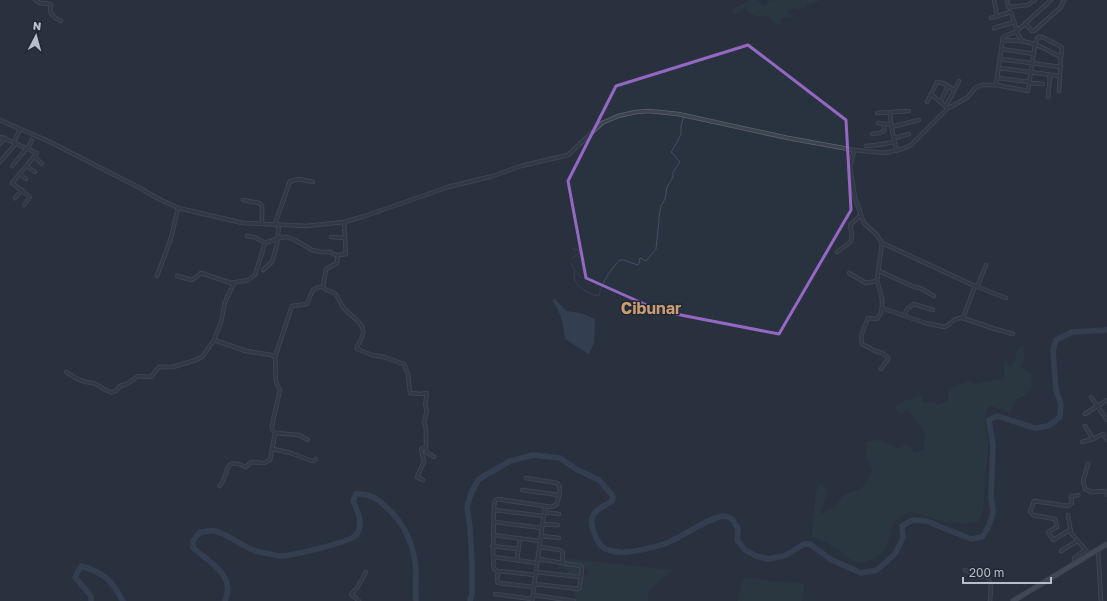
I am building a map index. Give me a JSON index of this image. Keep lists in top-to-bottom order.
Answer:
{
  "districts": ["Cibunar"],
  "scale_bar": "200 m",
  "north": "top"
}
